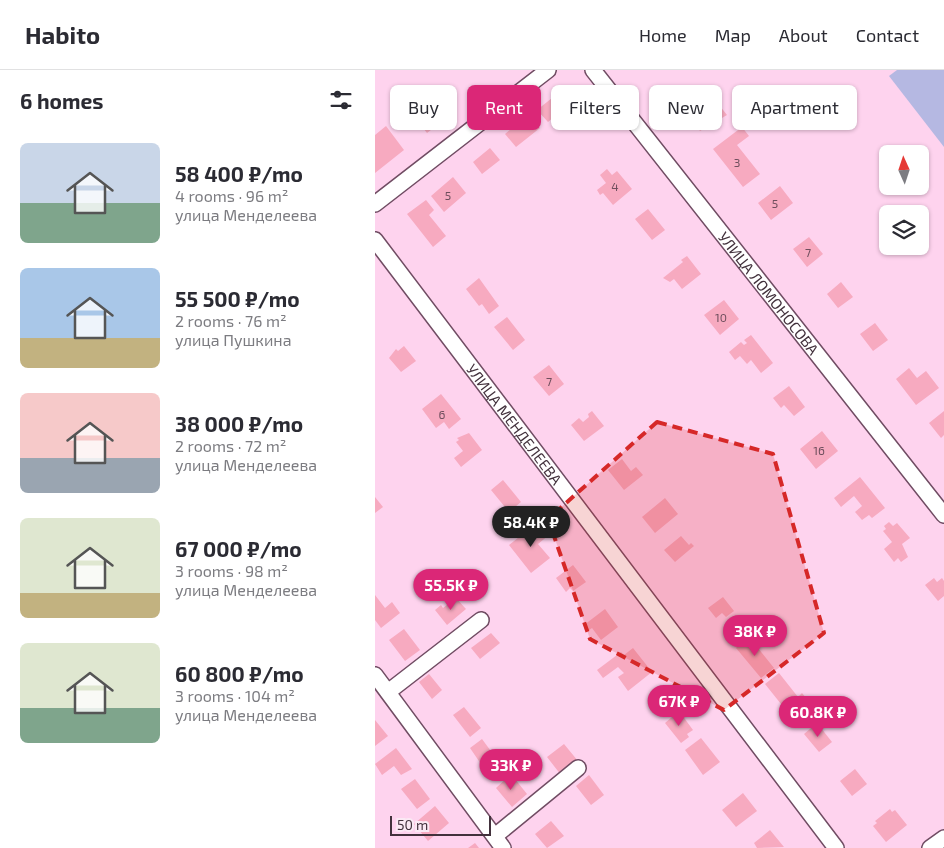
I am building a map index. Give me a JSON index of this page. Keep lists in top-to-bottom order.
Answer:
{
  "streets": {
    "street": ["УЛИЦА ЛОМОНОСОВА", "УЛИЦА МЕНДЕЛЕЕВА"]
  },
  "house_numbers": [
    "3",
    "4",
    "5",
    "5",
    "7",
    "10",
    "7",
    "6",
    "16"
  ],
  "scale_bar": "50 m",
  "north": "top",
  "page": {
    "header": "Habito",
    "nav": [
      "Home",
      "Map",
      "About",
      "Contact"
    ],
    "heading": "6 homes",
    "chip": [
      "Buy",
      "Rent",
      "Filters",
      "New",
      "Apartment"
    ],
    "list": [
      {
        "name": "58 400 ₽/mo",
        "note": "4 rooms · 96 m² · улица Менделеева"
      },
      {
        "name": "55 500 ₽/mo",
        "note": "2 rooms · 76 m² · улица Пушкина"
      },
      {
        "name": "38 000 ₽/mo",
        "note": "2 rooms · 72 m² · улица Менделеева"
      },
      {
        "name": "67 000 ₽/mo",
        "note": "3 rooms · 98 m² · улица Менделеева"
      },
      {
        "name": "60 800 ₽/mo",
        "note": "3 rooms · 104 m² · улица Менделеева"
      }
    ],
    "price": [
      "58.4K ₽",
      "55.5K ₽",
      "38K ₽",
      "67K ₽",
      "60.8K ₽",
      "33K ₽"
    ],
    "scale": "50 m"
  }
}
